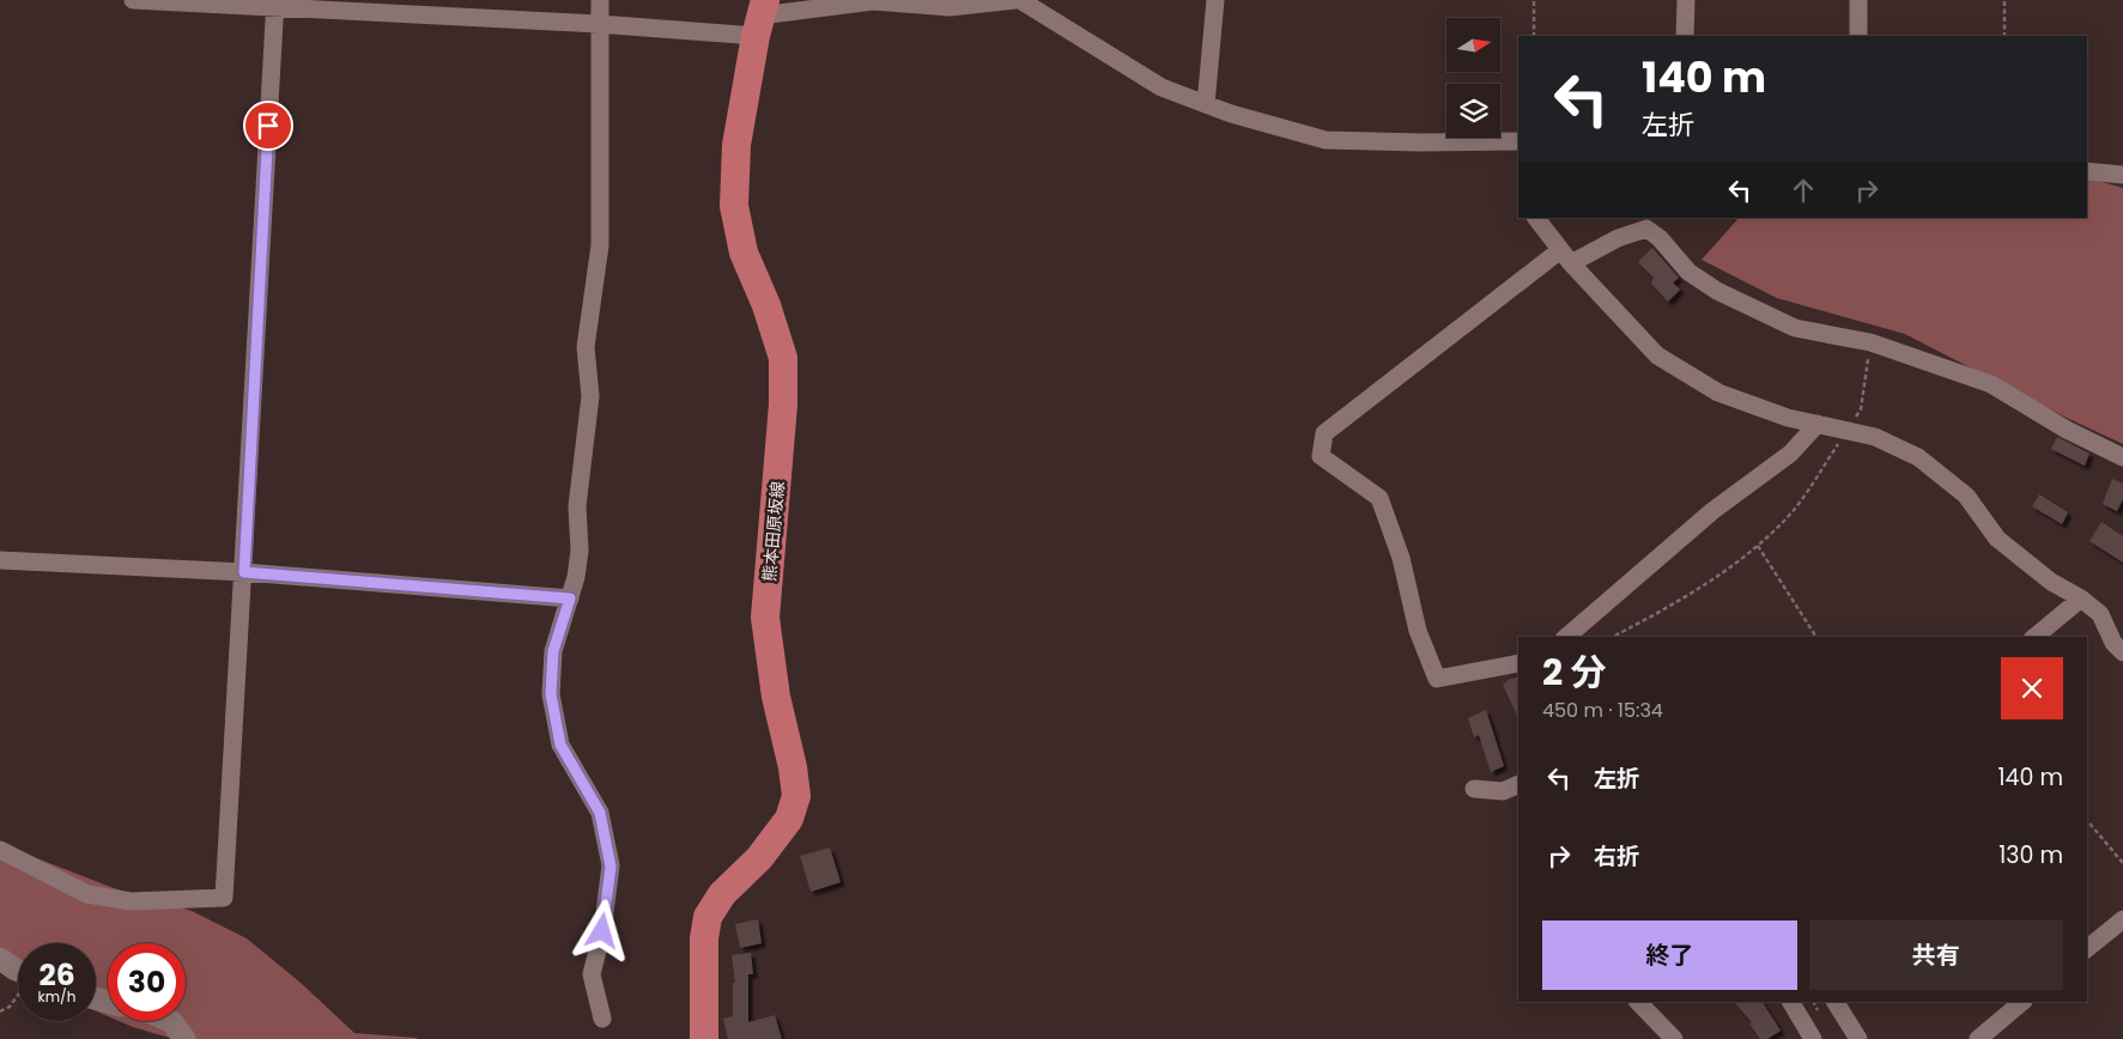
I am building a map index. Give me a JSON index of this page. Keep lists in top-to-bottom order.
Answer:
{
  "streets": {
    "main road": ["熊本田原坂線"]
  },
  "north": "right",
  "page": {
    "turn": ["140 m", "左折"],
    "heading": ["2 分", "450 m · 15:34"],
    "list": [
      {
        "name": "左折",
        "value": "140 m"
      },
      {
        "name": "右折",
        "value": "130 m"
      }
    ],
    "buttons": ["終了", "共有"],
    "speed": "26 km/h",
    "limit": "30"
  }
}
